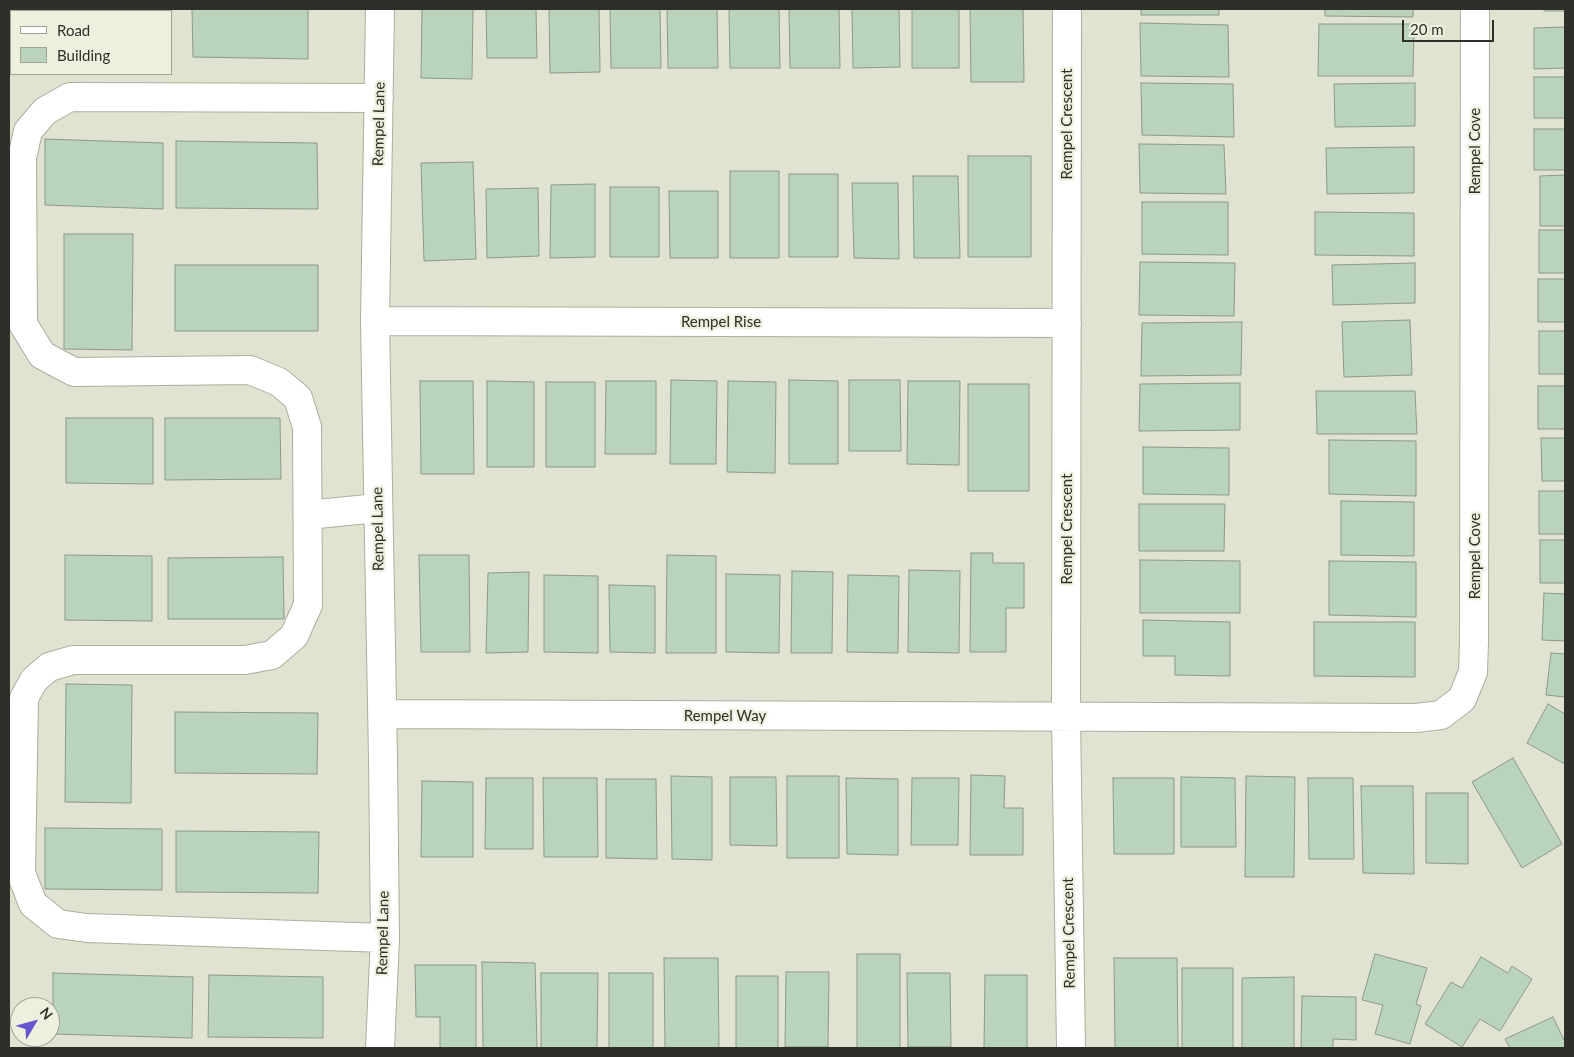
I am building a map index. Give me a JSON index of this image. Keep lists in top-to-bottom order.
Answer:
{
  "streets": {
    "street": [
      "Rempel Lane",
      "Rempel Crescent",
      "Rempel Cove",
      "Rempel Rise",
      "Rempel Way"
    ]
  },
  "crossings": [
    ["Rempel Lane", "Rempel Rise"],
    ["Rempel Lane", "Rempel Way"],
    ["Rempel Crescent", "Rempel Cove"],
    ["Rempel Crescent", "Rempel Rise"],
    ["Rempel Crescent", "Rempel Way"],
    ["Rempel Cove", "Rempel Way"]
  ],
  "legend": ["Road", "Building"],
  "scale_bar": "20 m",
  "north": "top right"
}
